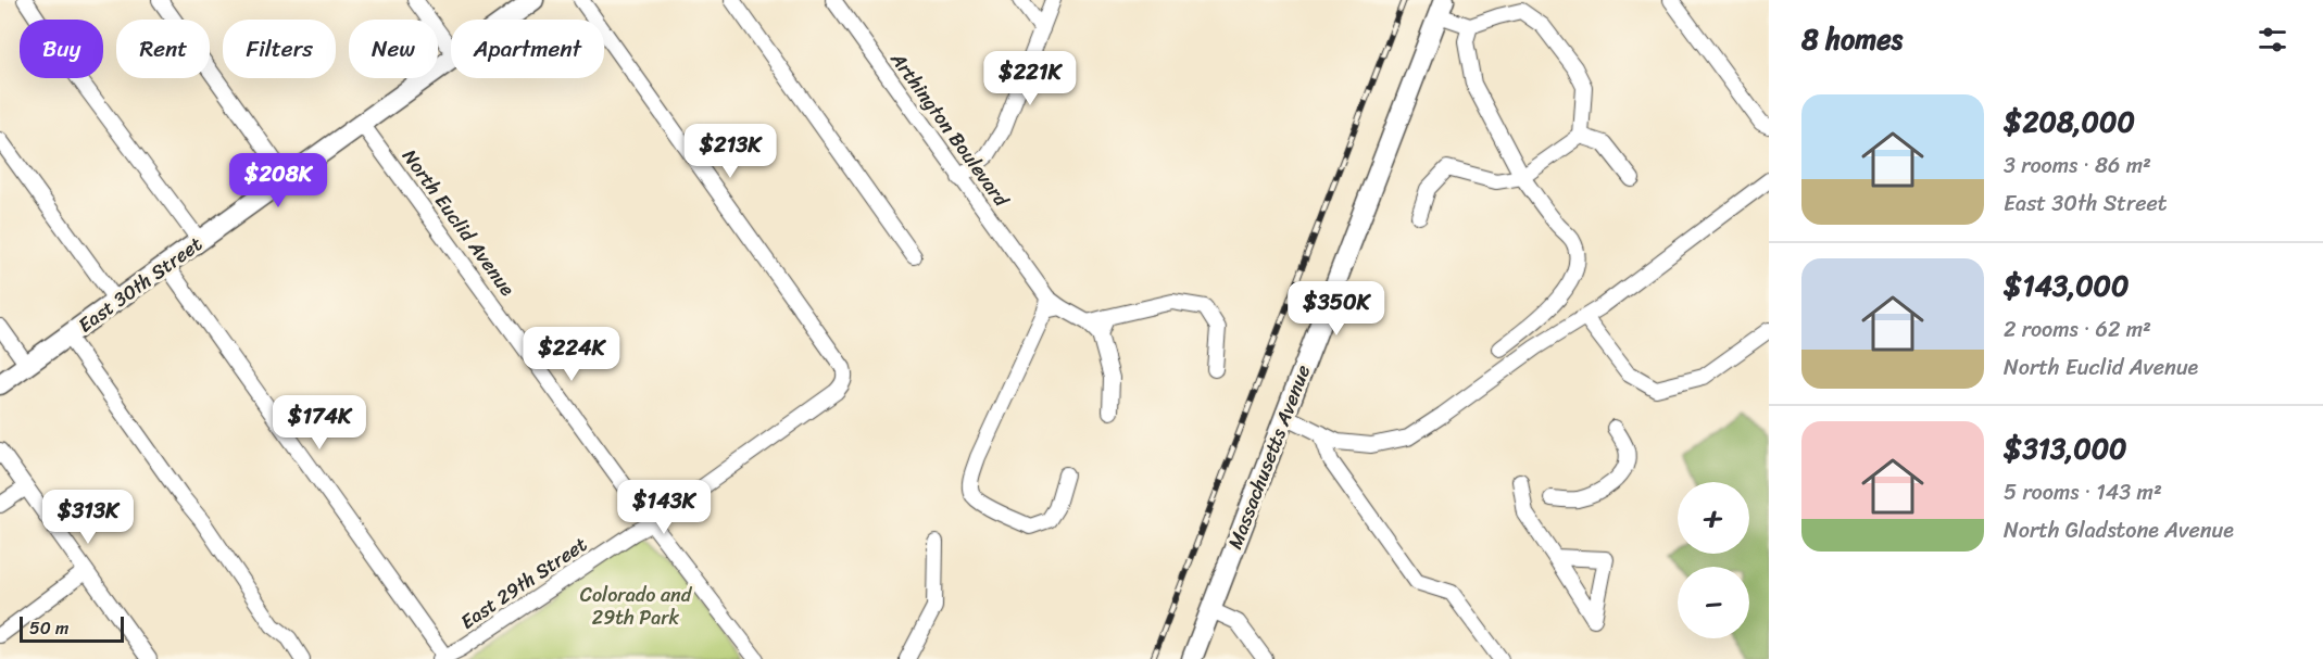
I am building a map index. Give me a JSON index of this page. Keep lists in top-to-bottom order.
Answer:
{
  "streets": {
    "main road": ["East 30th Street", "Massachusetts Avenue"],
    "street": ["Arthington Boulevard", "North Euclid Avenue", "East 29th Street"]
  },
  "crossings": [
    ["North Euclid Avenue", "East 30th Street"],
    ["North Euclid Avenue", "East 29th Street"]
  ],
  "parks": ["Colorado and 29th Park"],
  "scale_bar": "50 m",
  "page": {
    "heading": "8 homes",
    "chip": [
      "Buy",
      "Rent",
      "Filters",
      "New",
      "Apartment"
    ],
    "price": [
      "$221K",
      "$213K",
      "$208K",
      "$350K",
      "$224K",
      "$174K",
      "$143K",
      "$313K"
    ],
    "list": [
      {
        "name": "$208,000",
        "note": "3 rooms · 86 m² · East 30th Street"
      },
      {
        "name": "$143,000",
        "note": "2 rooms · 62 m² · North Euclid Avenue"
      },
      {
        "name": "$313,000",
        "note": "5 rooms · 143 m² · North Gladstone Avenue"
      }
    ],
    "map_buttons": ["+", "−"],
    "scale": "50 m"
  }
}
